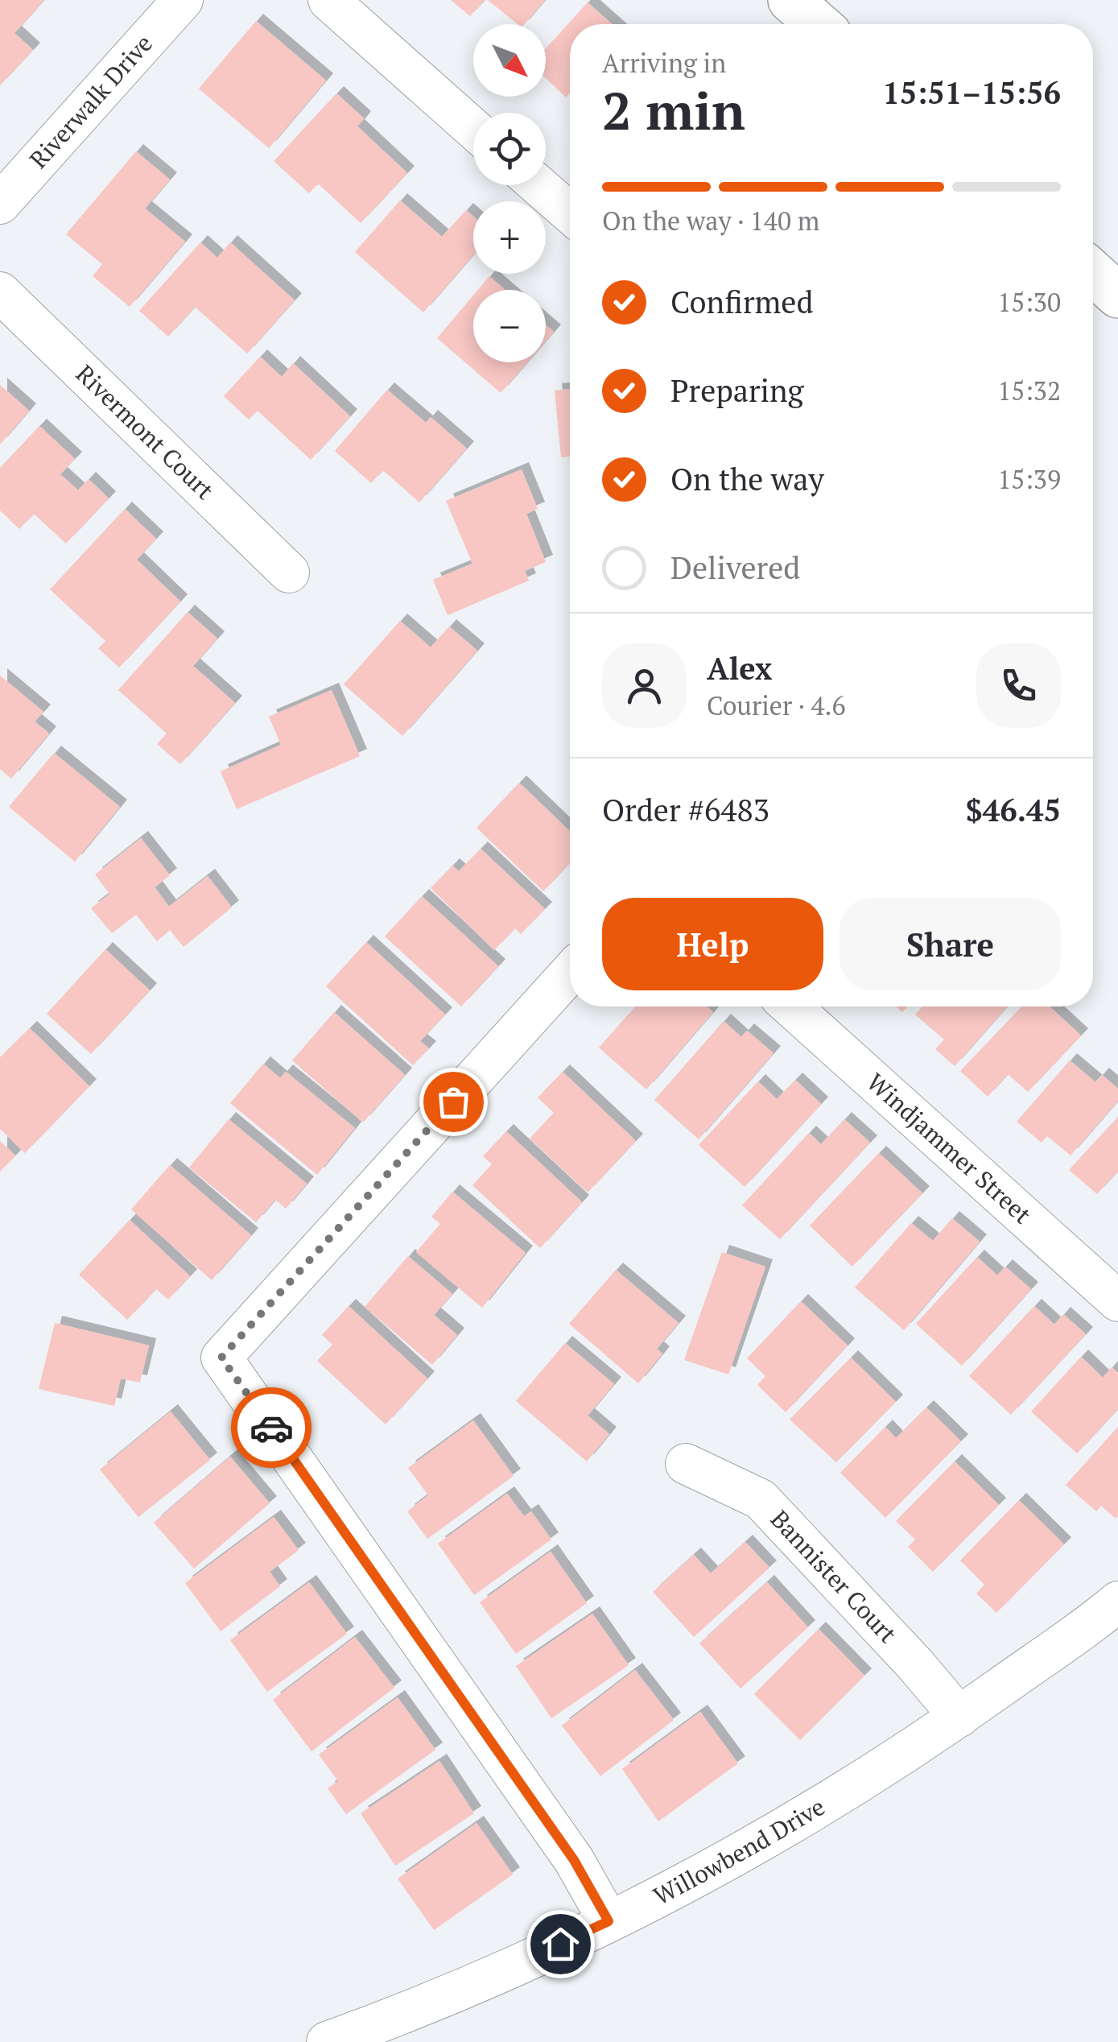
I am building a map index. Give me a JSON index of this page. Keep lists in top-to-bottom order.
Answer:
{
  "streets": {
    "street": [
      "Riverwalk Drive",
      "Rivermont Court",
      "Windjammer Street",
      "Bannister Court",
      "Willowbend Drive"
    ]
  },
  "crossings": [
    ["Bannister Court", "Willowbend Drive"]
  ],
  "north": "bottom right",
  "page": {
    "map_buttons": ["+", "−"],
    "heading": ["2 min", "Arriving in", "15:51–15:56"],
    "panel": [
      "Alex",
      "Courier · 4.6",
      "Order #6483",
      "$46.45"
    ],
    "bar": "On the way · 140 m",
    "list": [
      ["Confirmed", "15:30"],
      ["Preparing", "15:32"],
      ["On the way", "15:39"],
      "Delivered"
    ],
    "buttons": ["Help", "Share"]
  }
}
